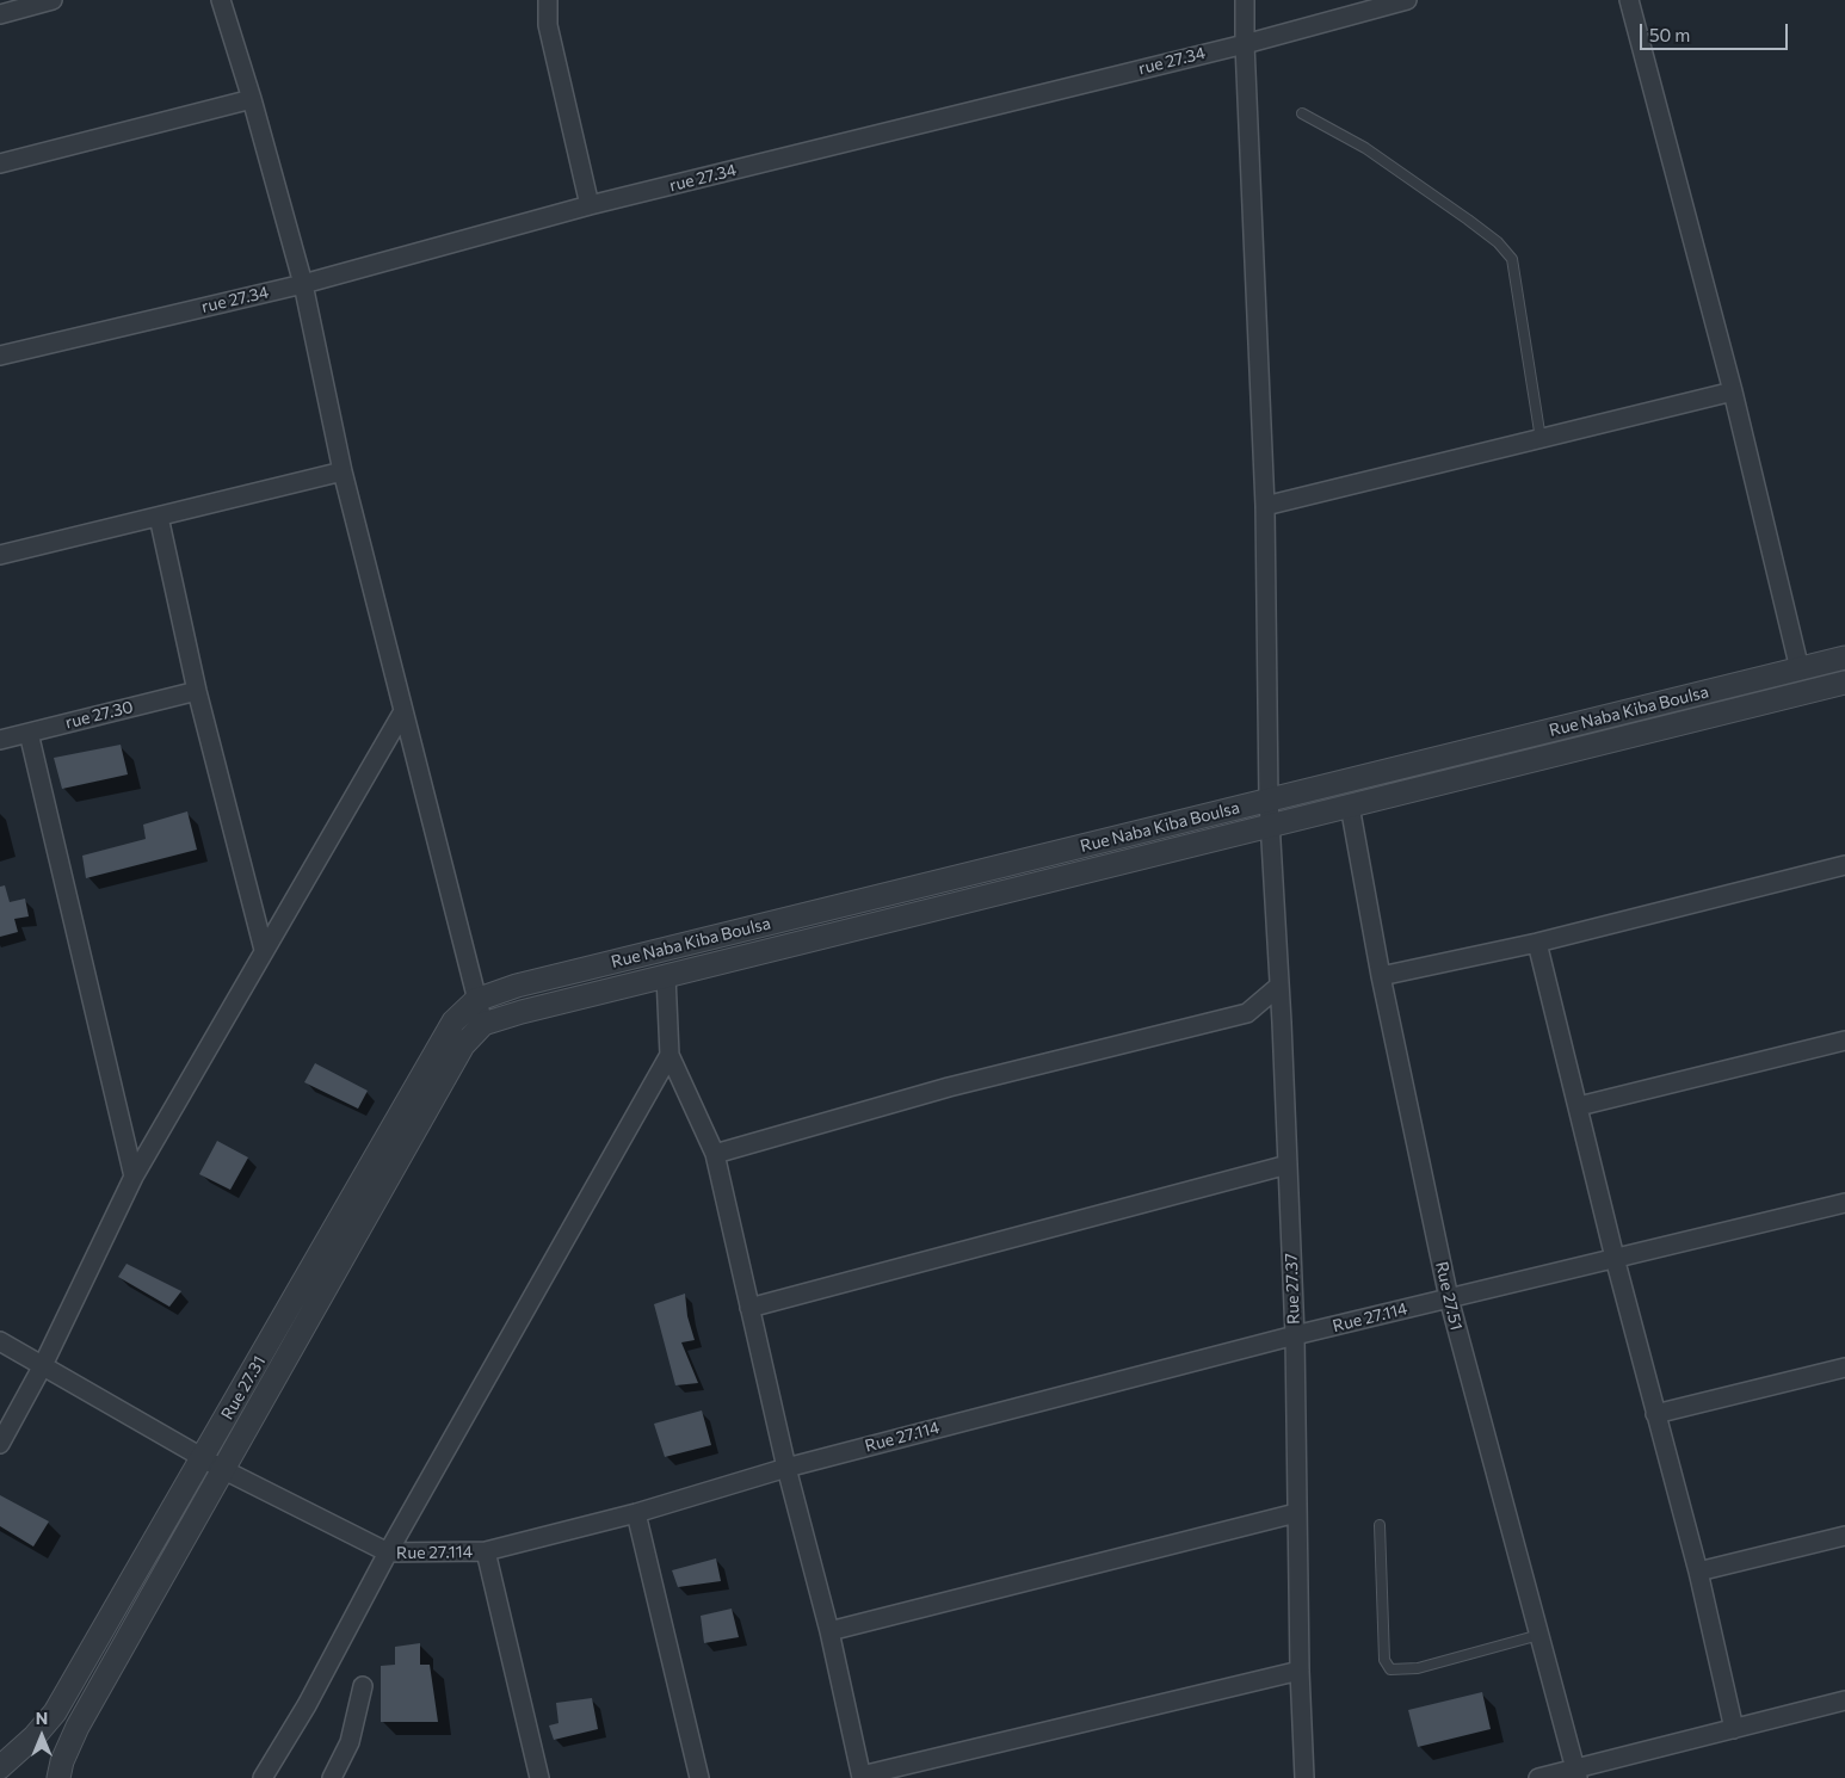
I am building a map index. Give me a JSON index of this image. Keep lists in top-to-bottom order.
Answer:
{
  "streets": {
    "street": [
      "rue 27.34",
      "Rue Naba Kiba Boulsa",
      "rue 27.30",
      "Rue 27.37",
      "Rue 27.51",
      "Rue 27.114",
      "Rue 27.31"
    ]
  },
  "crossings": [
    ["rue 27.34", "Rue 27.37"],
    ["Rue Naba Kiba Boulsa", "Rue 27.37"],
    ["Rue Naba Kiba Boulsa", "Rue 27.51"],
    ["Rue Naba Kiba Boulsa", "Rue 27.31"],
    ["Rue 27.37", "Rue 27.114"],
    ["Rue 27.51", "Rue 27.114"],
    ["Rue 27.114", "Rue 27.31"]
  ],
  "scale_bar": "50 m",
  "north": "top"
}
